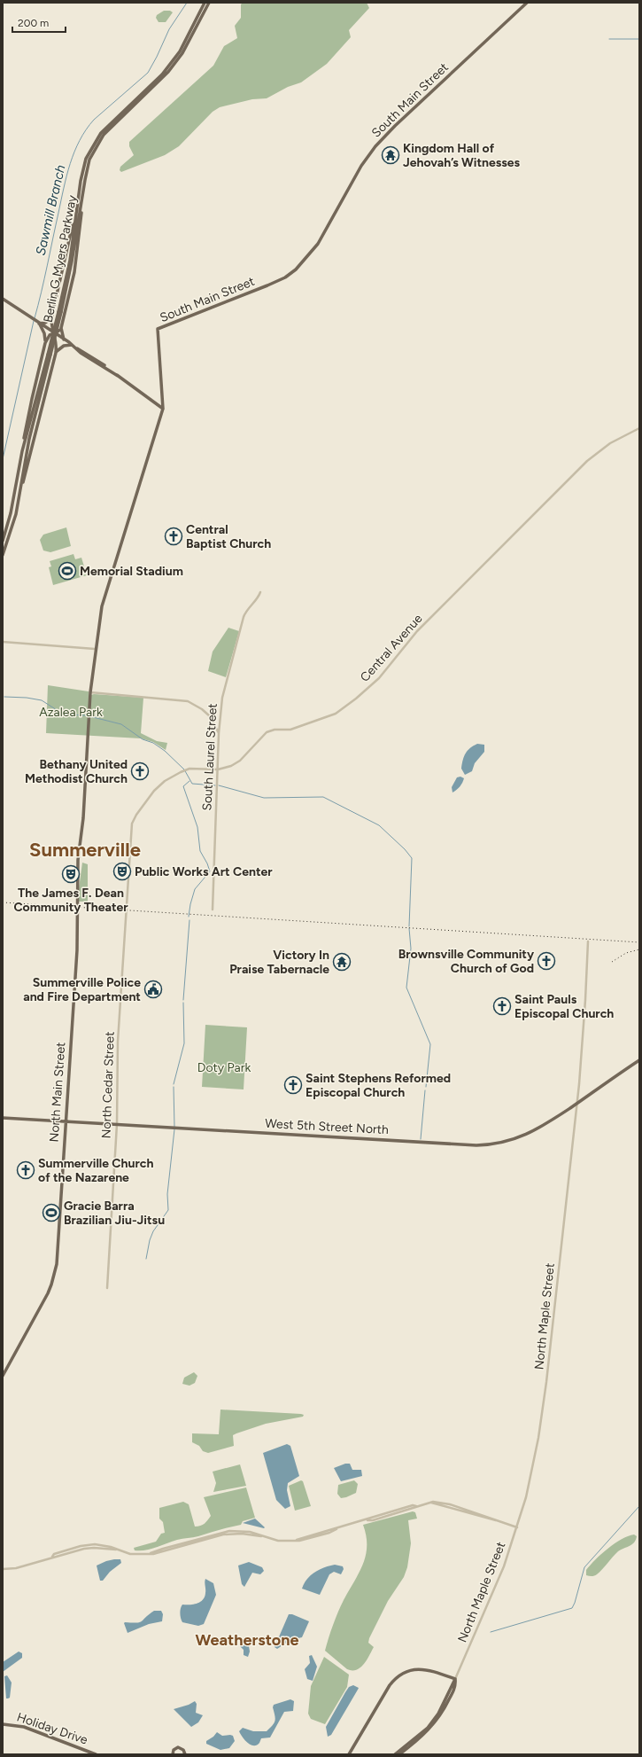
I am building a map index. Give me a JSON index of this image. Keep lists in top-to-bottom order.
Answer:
{
  "streets": {
    "main road": [
      "South Main Street",
      "Berlin G Myers Parkway",
      "North Main Street",
      "West 5th Street North",
      "Holiday Drive"
    ],
    "street": [
      "Central Avenue",
      "South Laurel Street",
      "North Cedar Street",
      "North Maple Street"
    ]
  },
  "crossings": [
    ["South Main Street", "North Main Street"],
    ["Central Avenue", "South Laurel Street"],
    ["Central Avenue", "North Cedar Street"],
    ["North Cedar Street", "West 5th Street North"],
    ["North Main Street", "West 5th Street North"],
    ["West 5th Street North", "North Maple Street"]
  ],
  "districts": ["Summerville", "Weatherstone"],
  "water": ["Sawmill Branch"],
  "parks": ["Azalea Park", "Doty Park"],
  "places": {
    "temple": ["Kingdom Hall of Jehovah’s Witnesses", "Victory In Praise Tabernacle"],
    "church": [
      "Central Baptist Church",
      "Bethany United Methodist Church",
      "Brownsville Community Church of God",
      "Saint Pauls Episcopal Church",
      "Saint Stephens Reformed Episcopal Church",
      "Summerville Church of the Nazarene"
    ],
    "sports": ["Memorial Stadium", "Gracie Barra Brazilian Jiu-Jitsu"],
    "theatre": ["Public Works Art Center", "The James F. Dean Community Theater"],
    "public building": ["Summerville Police and Fire Department"]
  },
  "scale_bar": "200 m"
}
